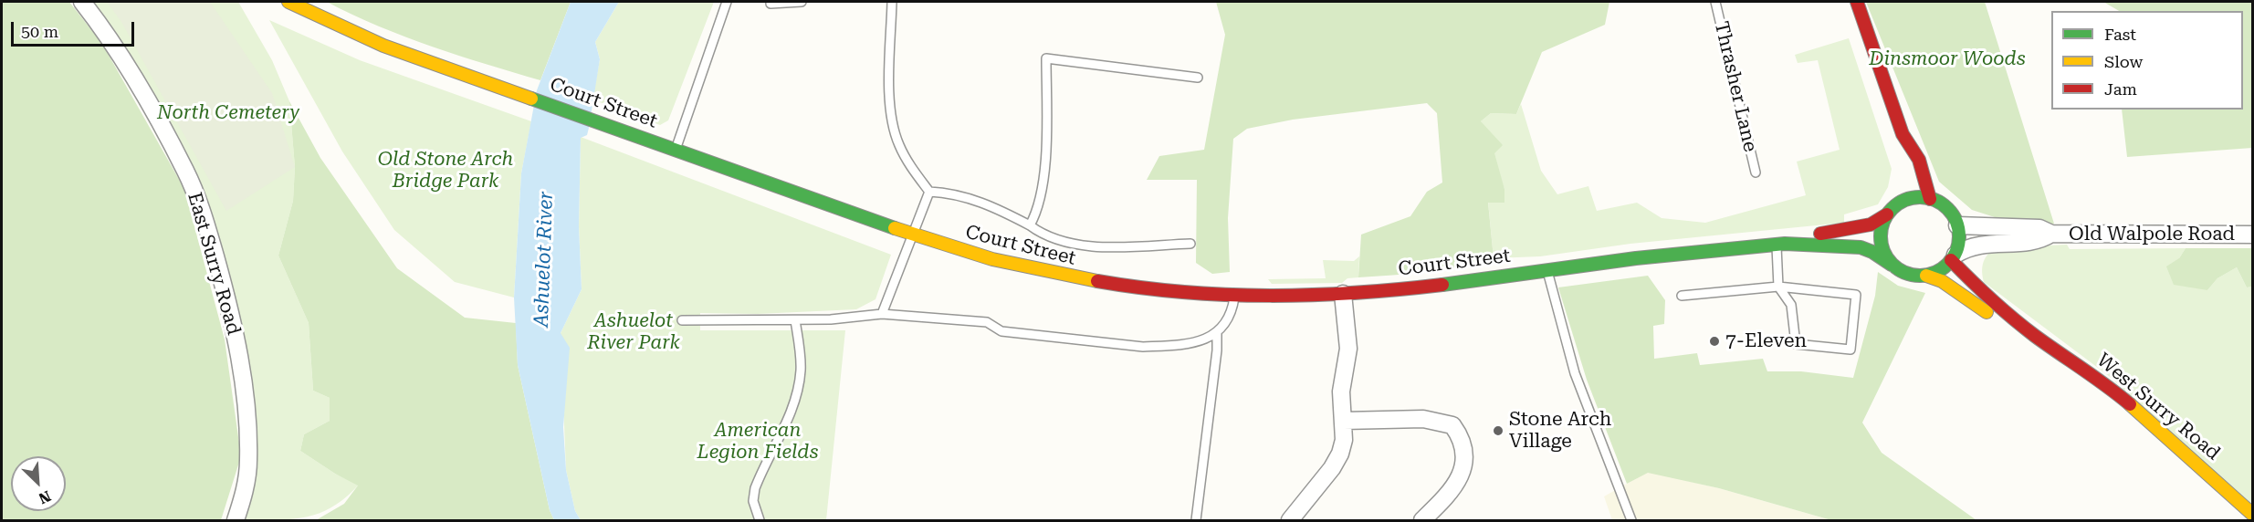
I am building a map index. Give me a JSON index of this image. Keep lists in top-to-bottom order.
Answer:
{
  "streets": {
    "main road": ["Court Street", "West Surry Road"],
    "street": ["Old Walpole Road", "East Surry Road"],
    "lane": ["Thrasher Lane"]
  },
  "crossings": [
    ["Court Street", "Old Walpole Road"],
    ["Court Street", "West Surry Road"],
    ["Old Walpole Road", "West Surry Road"]
  ],
  "water": ["Ashuelot River"],
  "parks": [
    "Dinsmoor Woods",
    "North Cemetery",
    "Old Stone Arch Bridge Park",
    "Ashuelot River Park",
    "American Legion Fields"
  ],
  "places": ["7-Eleven", "Stone Arch Village"],
  "legend": ["Fast", "Slow", "Jam"],
  "scale_bar": "50 m",
  "north": "bottom right"
}
